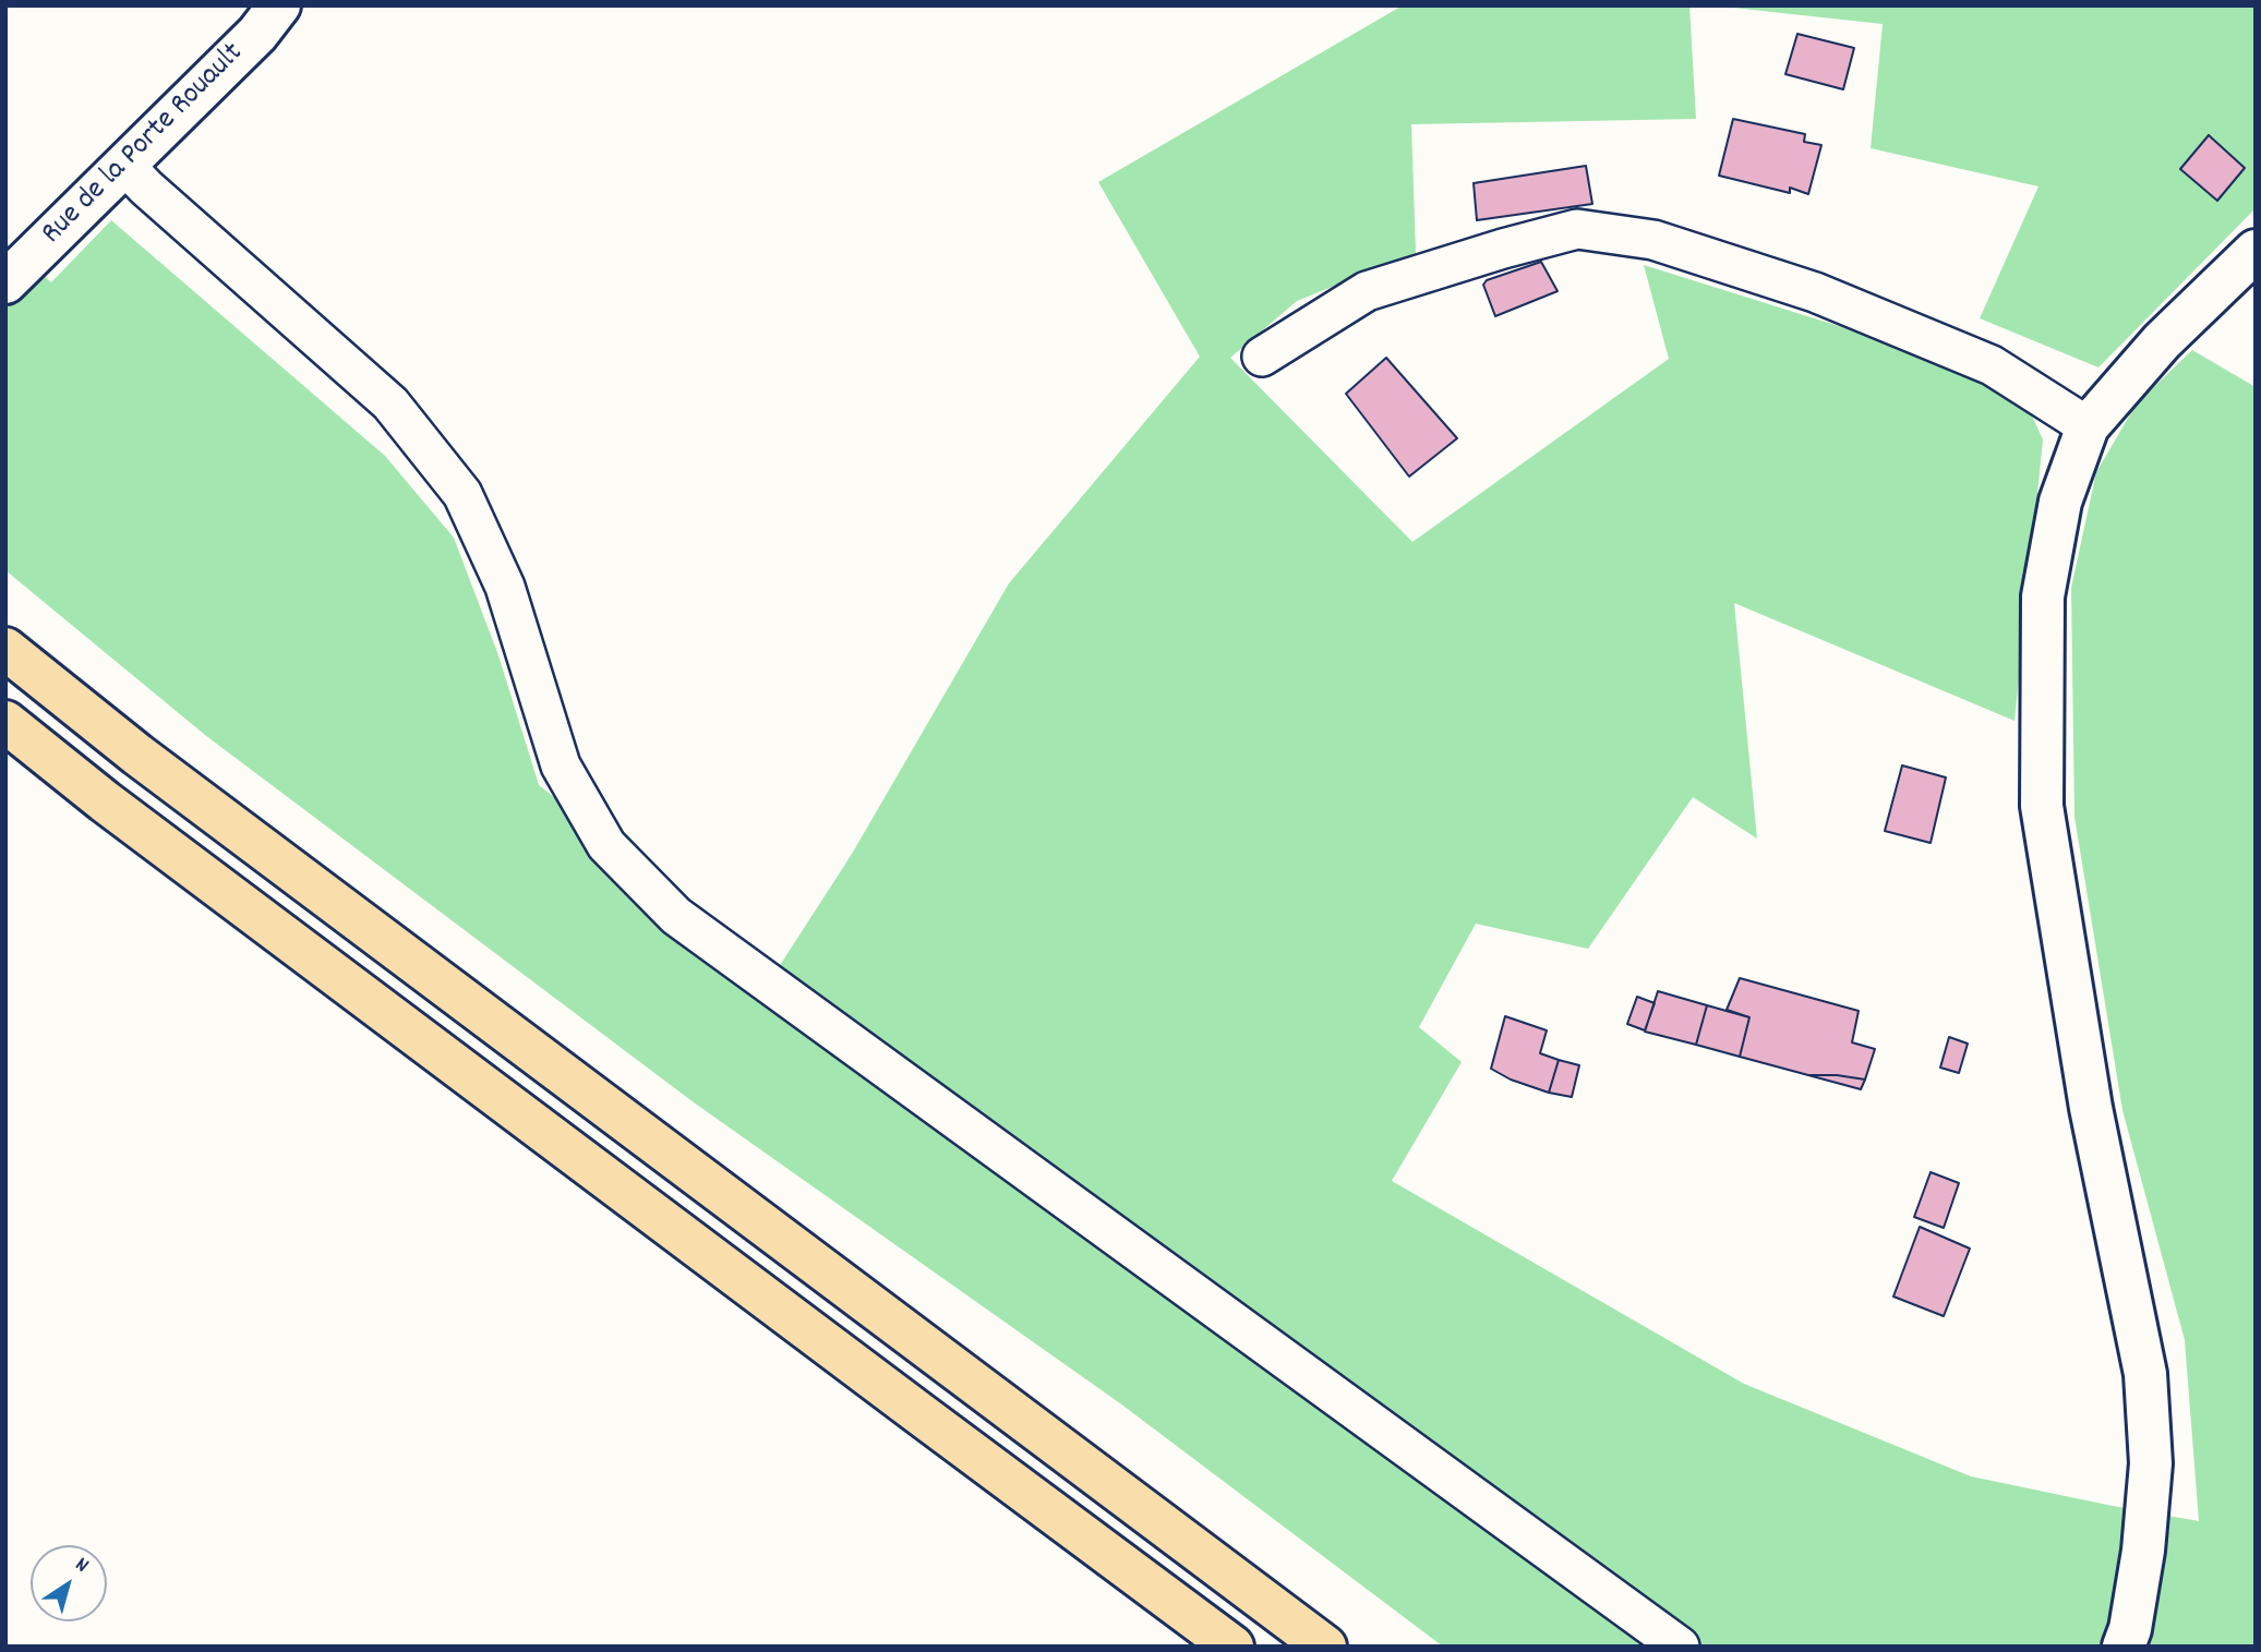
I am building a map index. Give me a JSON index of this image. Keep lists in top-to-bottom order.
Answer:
{
  "streets": {
    "street": ["Rue de la Porte Rouault"]
  },
  "north": "top right"
}
